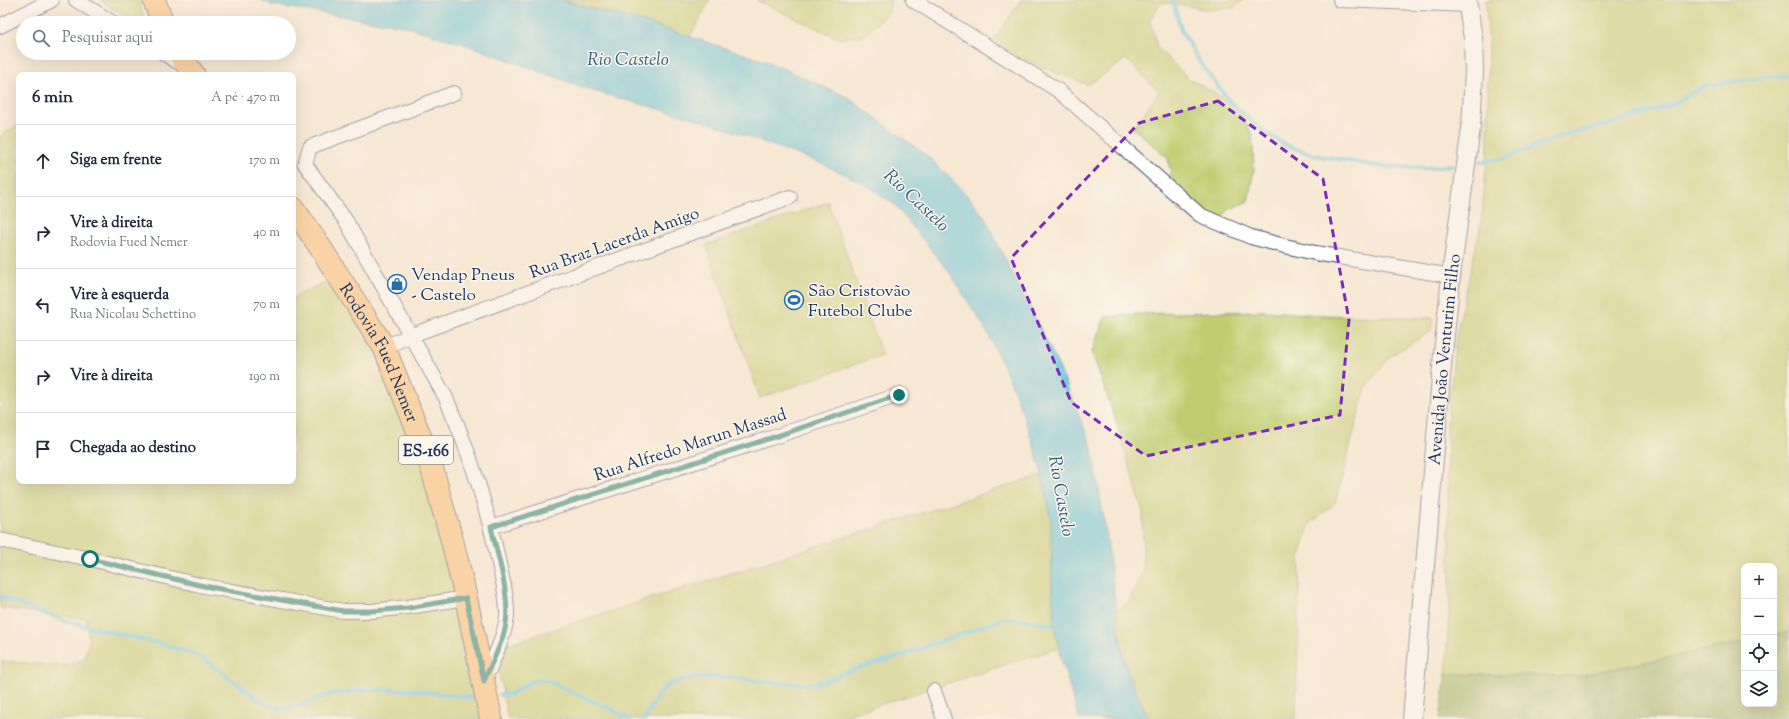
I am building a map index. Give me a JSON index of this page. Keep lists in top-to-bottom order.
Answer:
{
  "streets": {
    "main road": ["Rodovia Fued Nemer", "ES-166"],
    "street": ["Rua Braz Lacerda Amigo", "Avenida João Venturim Filho", "Rua Alfredo Marun Massad"]
  },
  "crossings": [
    ["Rua Braz Lacerda Amigo", "Rodovia Fued Nemer"]
  ],
  "water": ["Rio Castelo"],
  "places": {
    "shop": ["Vendap Pneus - Castelo"],
    "sports": ["São Cristovão Futebol Clube"]
  },
  "page": {
    "search": "Pesquisar aqui",
    "heading": ["6 min", "A pé · 470 m"],
    "list": [
      ["Siga em frente", "170 m"],
      ["Vire à direita", "Rodovia Fued Nemer", "40 m"],
      ["Vire à esquerda", "Rua Nicolau Schettino", "70 m"],
      ["Vire à direita", "190 m"],
      "Chegada ao destino"
    ],
    "map_buttons": ["+", "−"]
  }
}
